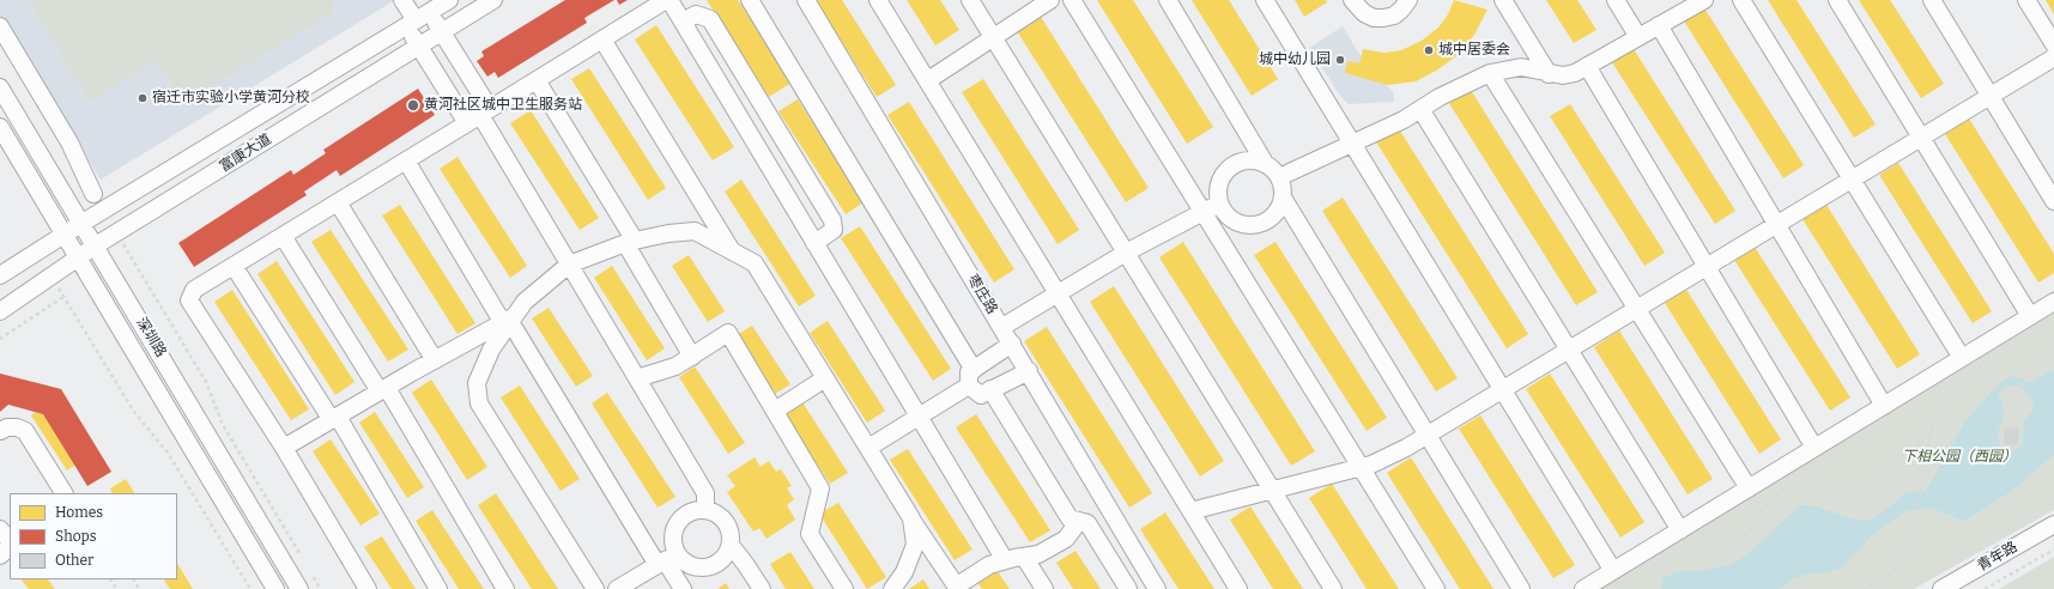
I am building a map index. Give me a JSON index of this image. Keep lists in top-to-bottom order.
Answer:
{
  "streets": {
    "street": [
      "富康大道",
      "枣庄路",
      "深圳路",
      "青年路"
    ]
  },
  "crossings": [
    ["富康大道", "深圳路"]
  ],
  "parks": ["下相公园（西园）"],
  "places": [
    "城中居委会",
    "城中幼儿园",
    "宿迁市实验小学黄河分校",
    "黄河社区城中卫生服务站"
  ],
  "legend": ["Homes", "Shops", "Other"]
}
